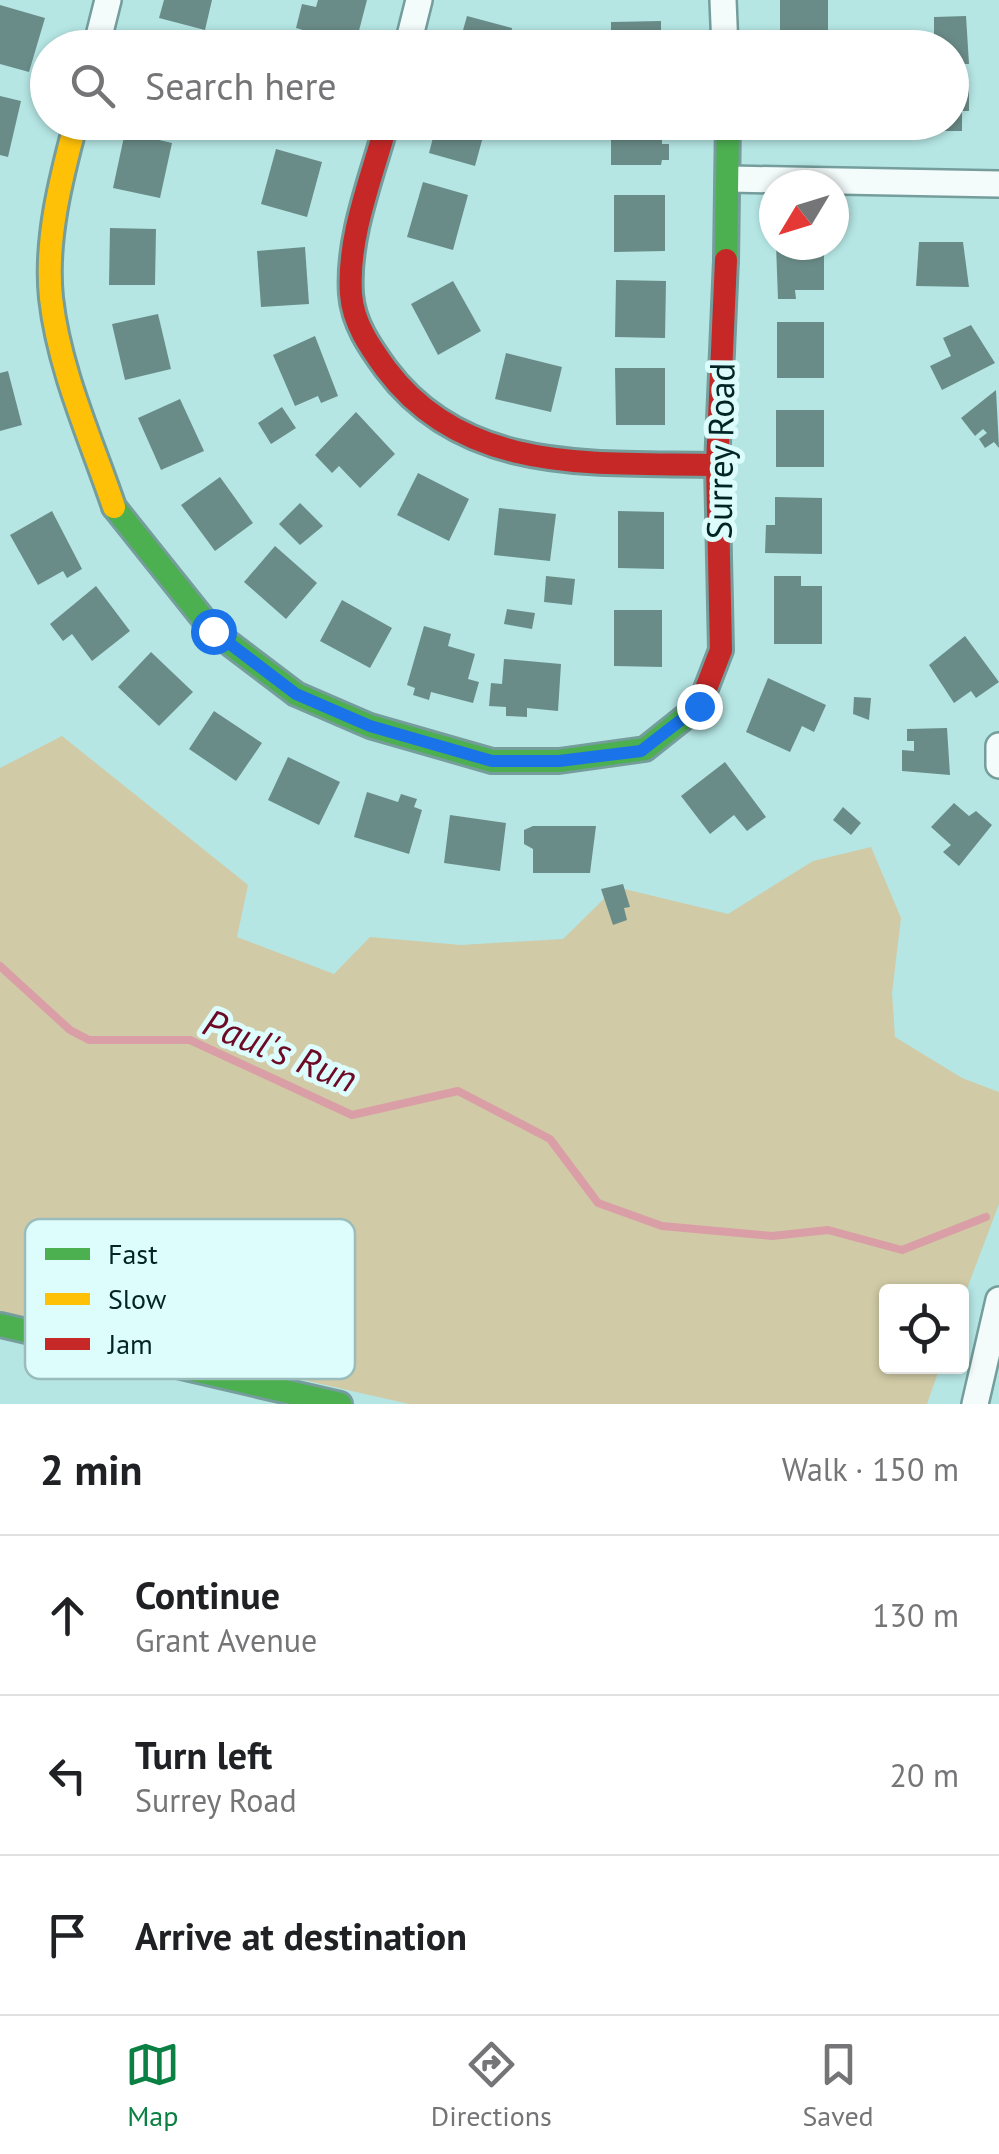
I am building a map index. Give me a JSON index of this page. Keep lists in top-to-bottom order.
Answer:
{
  "streets": {
    "street": ["Surrey Road"]
  },
  "water": ["Paul's Run"],
  "legend": ["Fast", "Slow", "Jam"],
  "north": "bottom left",
  "page": {
    "search": "Search here",
    "heading": ["2 min", "Walk · 150 m"],
    "list": [
      ["Continue", "Grant Avenue", "130 m"],
      ["Turn left", "Surrey Road", "20 m"],
      "Arrive at destination"
    ],
    "nav": ["Map", "Directions", "Saved"]
  }
}
